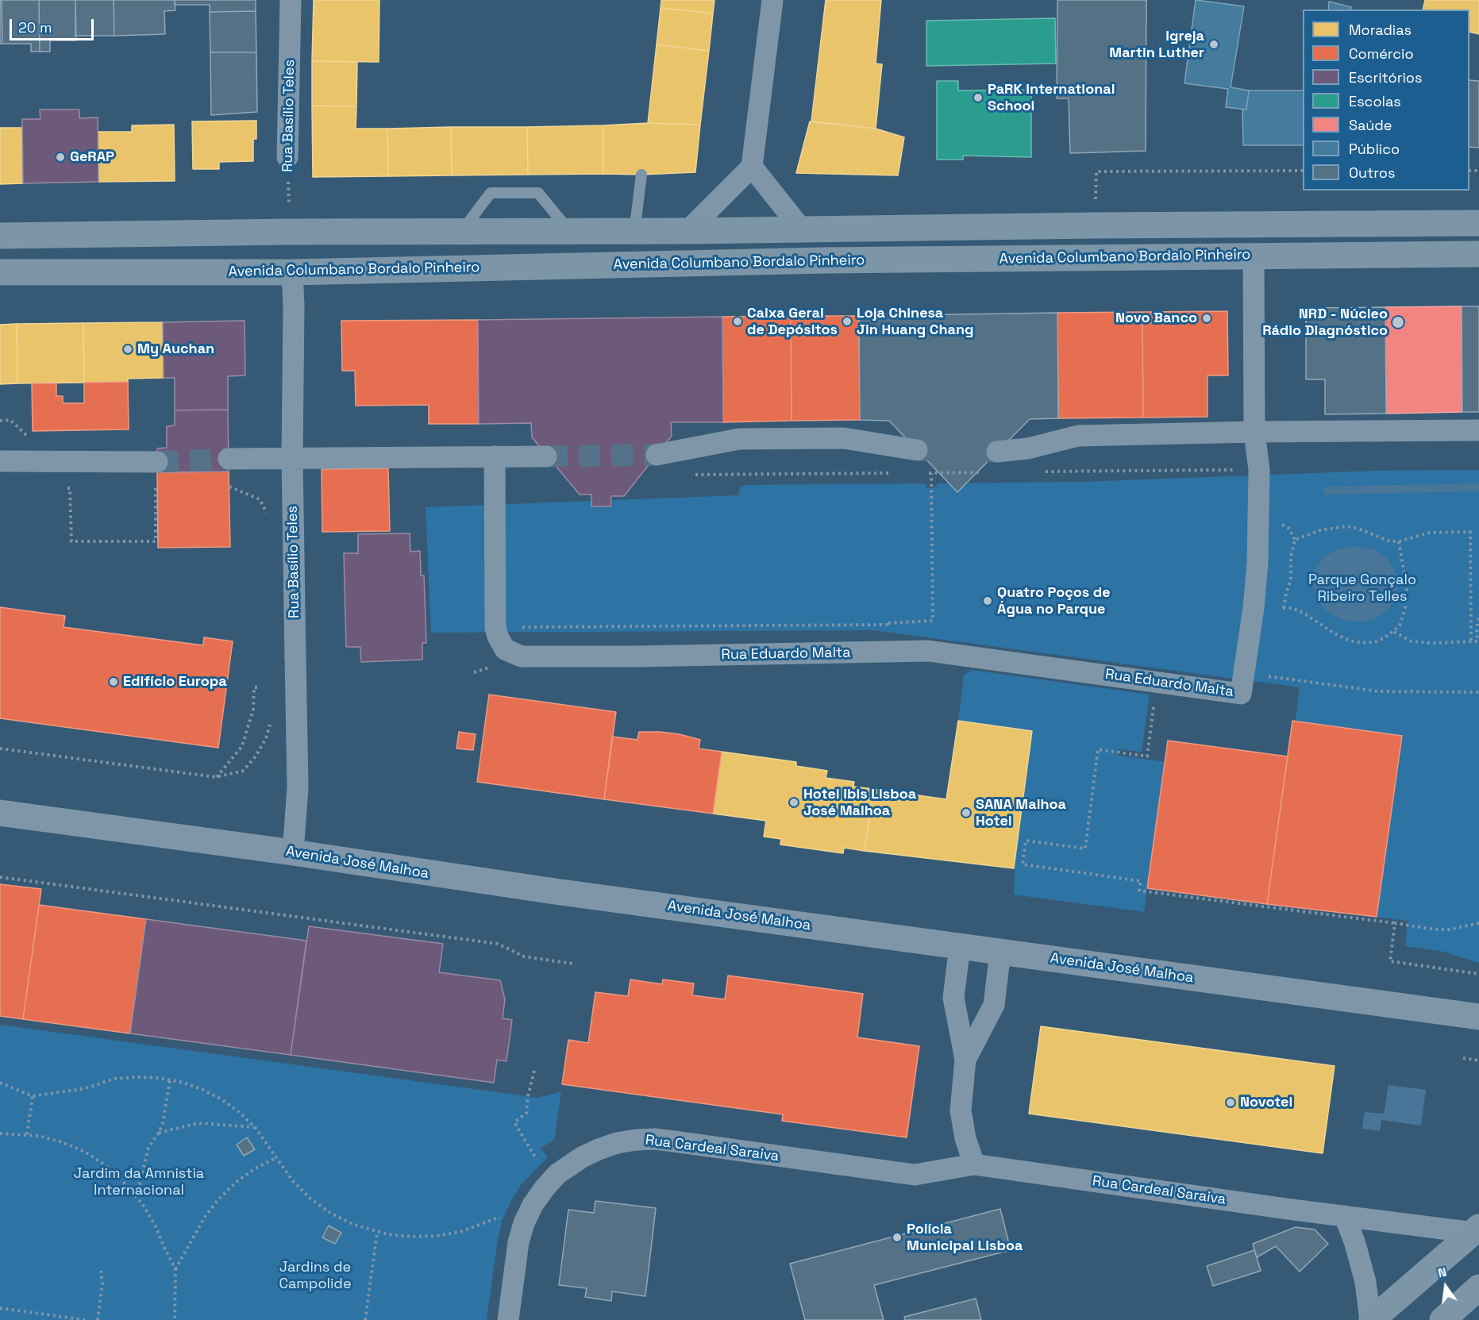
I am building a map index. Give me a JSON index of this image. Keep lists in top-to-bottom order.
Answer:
{
  "streets": {
    "main road": ["Avenida Columbano Bordalo Pinheiro"],
    "street": [
      "Rua Basílio Teles",
      "Rua Eduardo Malta",
      "Avenida José Malhoa",
      "Rua Cardeal Saraiva"
    ]
  },
  "crossings": [
    ["Rua Basílio Teles", "Avenida Columbano Bordalo Pinheiro"],
    ["Rua Basílio Teles", "Avenida José Malhoa"]
  ],
  "parks": ["Parque Gonçalo Ribeiro Telles", "Jardim da Amnistia Internacional", "Jardins de Campolide"],
  "places": [
    "Igreja Martin Luther",
    "PaRK International School",
    "GeRAP",
    "Novo Banco",
    "Caixa Geral de Depósitos",
    "Loja Chinesa Jin Huang Chang",
    "NRD - Núcleo Rádio Diagnóstico",
    "My Auchan",
    "Quatro Poços de Água no Parque",
    "Edifício Europa",
    "Hotel Ibis Lisboa José Malhoa",
    "SANA Malhoa Hotel",
    "Novotel",
    "Polícia Municipal Lisboa"
  ],
  "legend": [
    "Moradias",
    "Comércio",
    "Escritórios",
    "Escolas",
    "Saúde",
    "Público",
    "Outros"
  ],
  "scale_bar": "20 m",
  "north": "top"
}
